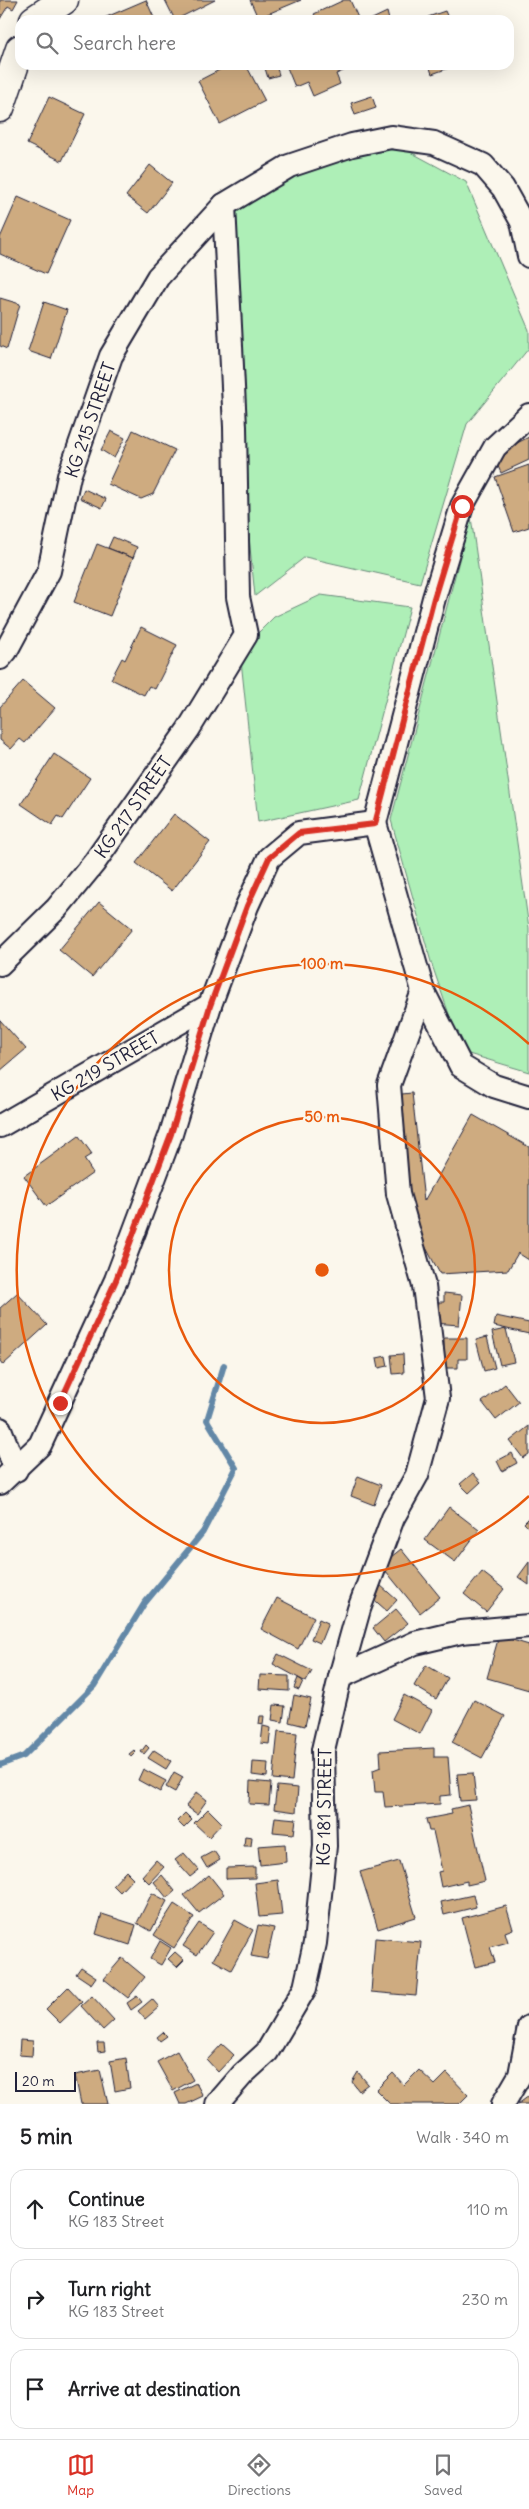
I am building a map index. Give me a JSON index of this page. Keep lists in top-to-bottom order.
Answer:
{
  "streets": {
    "street": [
      "KG 215 STREET",
      "KG 217 STREET",
      "KG 219 STREET",
      "KG 181 STREET"
    ]
  },
  "crossings": [
    ["KG 215 STREET", "KG 217 STREET"]
  ],
  "scale_bar": "20 m",
  "page": {
    "search": "Search here",
    "scale": "20 m",
    "heading": ["5 min", "Walk · 340 m"],
    "list": [
      ["Continue", "KG 183 Street", "110 m"],
      ["Turn right", "KG 183 Street", "230 m"],
      "Arrive at destination"
    ],
    "nav": ["Map", "Directions", "Saved"]
  },
  "rings": ["100 m", "50 m"]
}
